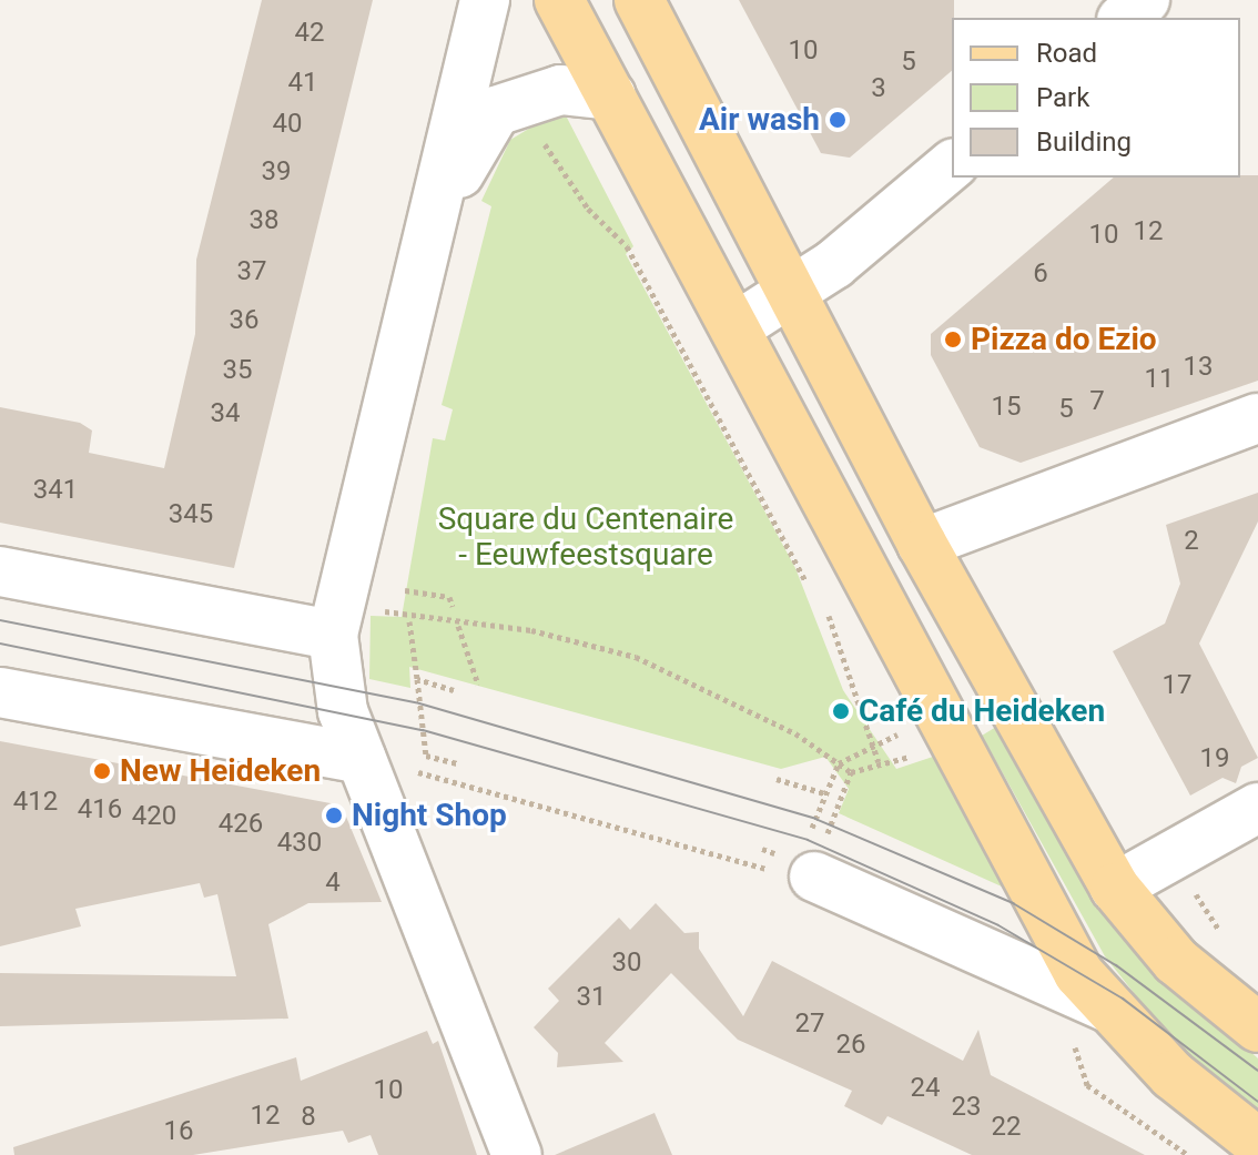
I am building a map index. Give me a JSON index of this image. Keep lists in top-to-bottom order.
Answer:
{
  "parks": ["Square du Centenaire - Eeuwfeestsquare"],
  "places": [
    "Air wash",
    "Pizza do Ezio",
    "Café du Heideken",
    "New Heideken",
    "Night Shop"
  ],
  "house_numbers": [
    "42",
    "10",
    "5",
    "41",
    "3",
    "40",
    "39",
    "38",
    "12",
    "10",
    "37",
    "6",
    "36",
    "13",
    "35",
    "11",
    "7",
    "15",
    "5",
    "34",
    "341",
    "345",
    "2",
    "17",
    "19",
    "412",
    "416",
    "420",
    "426",
    "430",
    "4",
    "30",
    "31",
    "27",
    "26",
    "24",
    "10",
    "23",
    "12",
    "8",
    "22",
    "16"
  ],
  "legend": ["Road", "Park", "Building"]
}
